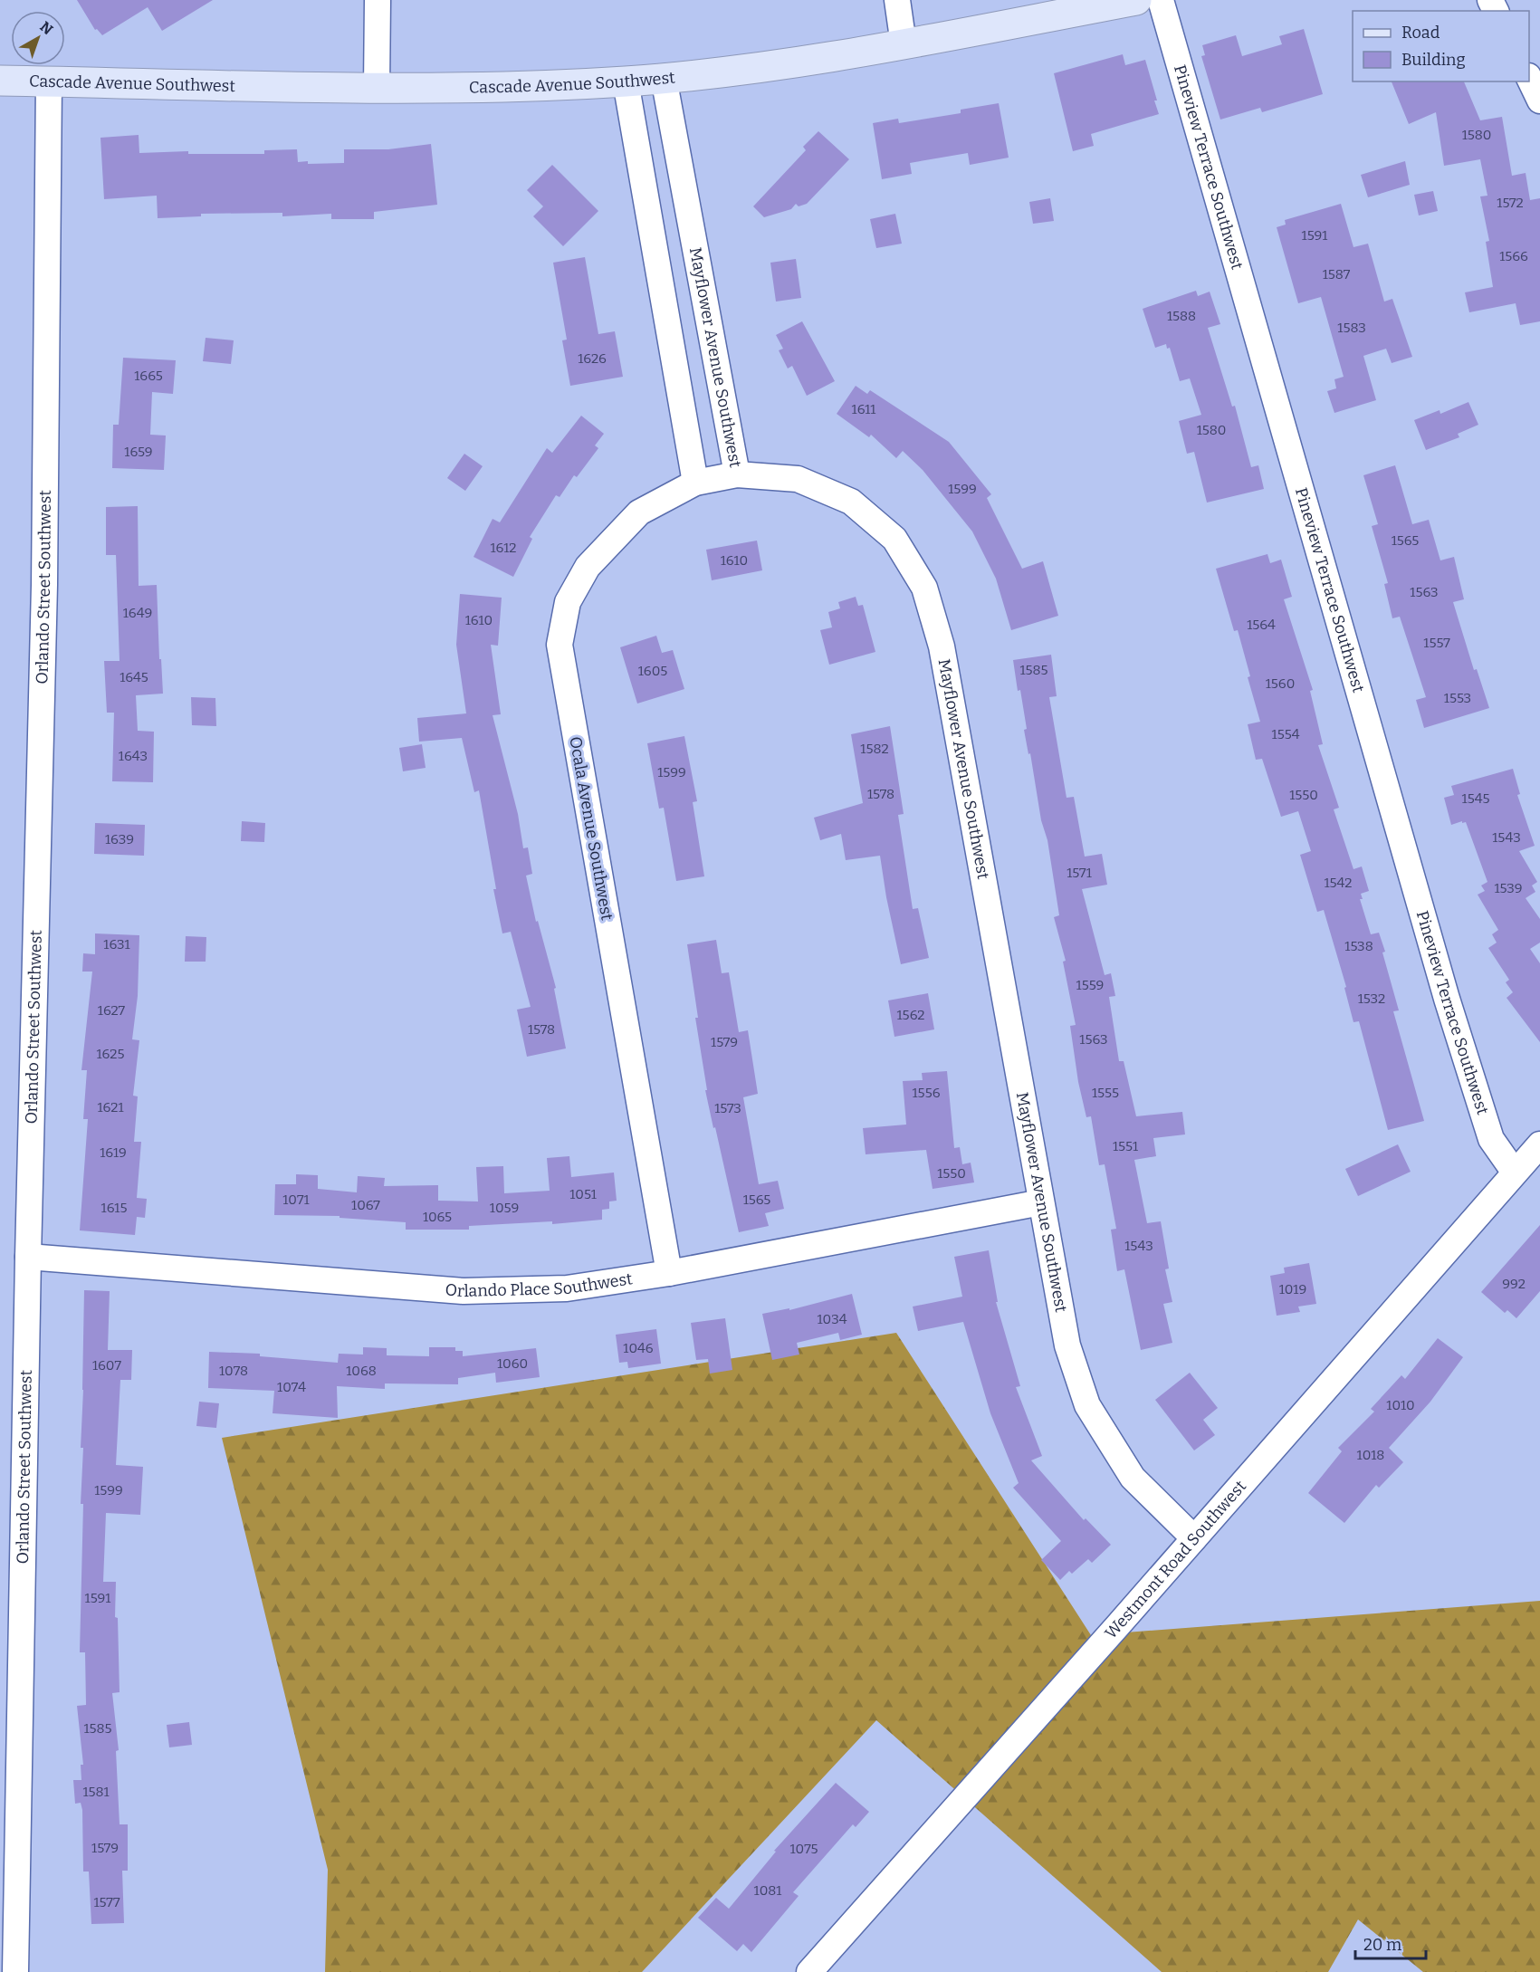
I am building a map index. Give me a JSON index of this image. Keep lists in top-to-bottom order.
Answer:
{
  "streets": {
    "main road": ["Cascade Avenue Southwest"],
    "street": [
      "Pineview Terrace Southwest",
      "Mayflower Avenue Southwest",
      "Orlando Street Southwest",
      "Ocala Avenue Southwest",
      "Orlando Place Southwest",
      "Westmont Road Southwest"
    ]
  },
  "crossings": [
    ["Cascade Avenue Southwest", "Mayflower Avenue Southwest"],
    ["Cascade Avenue Southwest", "Orlando Street Southwest"],
    ["Pineview Terrace Southwest", "Westmont Road Southwest"],
    ["Mayflower Avenue Southwest", "Ocala Avenue Southwest"],
    ["Mayflower Avenue Southwest", "Orlando Place Southwest"],
    ["Mayflower Avenue Southwest", "Westmont Road Southwest"],
    ["Orlando Street Southwest", "Orlando Place Southwest"],
    ["Ocala Avenue Southwest", "Orlando Place Southwest"]
  ],
  "house_numbers": [
    "1580",
    "1572",
    "1591",
    "1566",
    "1587",
    "1588",
    "1583",
    "1626",
    "1665",
    "1611",
    "1580",
    "1659",
    "1599",
    "1565",
    "1612",
    "1610",
    "1563",
    "1649",
    "1610",
    "1564",
    "1557",
    "1585",
    "1605",
    "1645",
    "1560",
    "1553",
    "1554",
    "1582",
    "1643",
    "1599",
    "1578",
    "1550",
    "1545",
    "1543",
    "1639",
    "1571",
    "1542",
    "1539",
    "1631",
    "1538",
    "1559",
    "1532",
    "1627",
    "1562",
    "1578",
    "1563",
    "1579",
    "1625",
    "1556",
    "1555",
    "1621",
    "1573",
    "1551",
    "1619",
    "1550",
    "1051",
    "1071",
    "1565",
    "1067",
    "1615",
    "1059",
    "1065",
    "1543",
    "992",
    "1019",
    "1034",
    "1046",
    "1060",
    "1607",
    "1078",
    "1068",
    "1074",
    "1010",
    "1018",
    "1599",
    "1591",
    "1585",
    "1581",
    "1579",
    "1075",
    "1081",
    "1577"
  ],
  "legend": ["Road", "Building"],
  "scale_bar": "20 m",
  "north": "top right"
}
